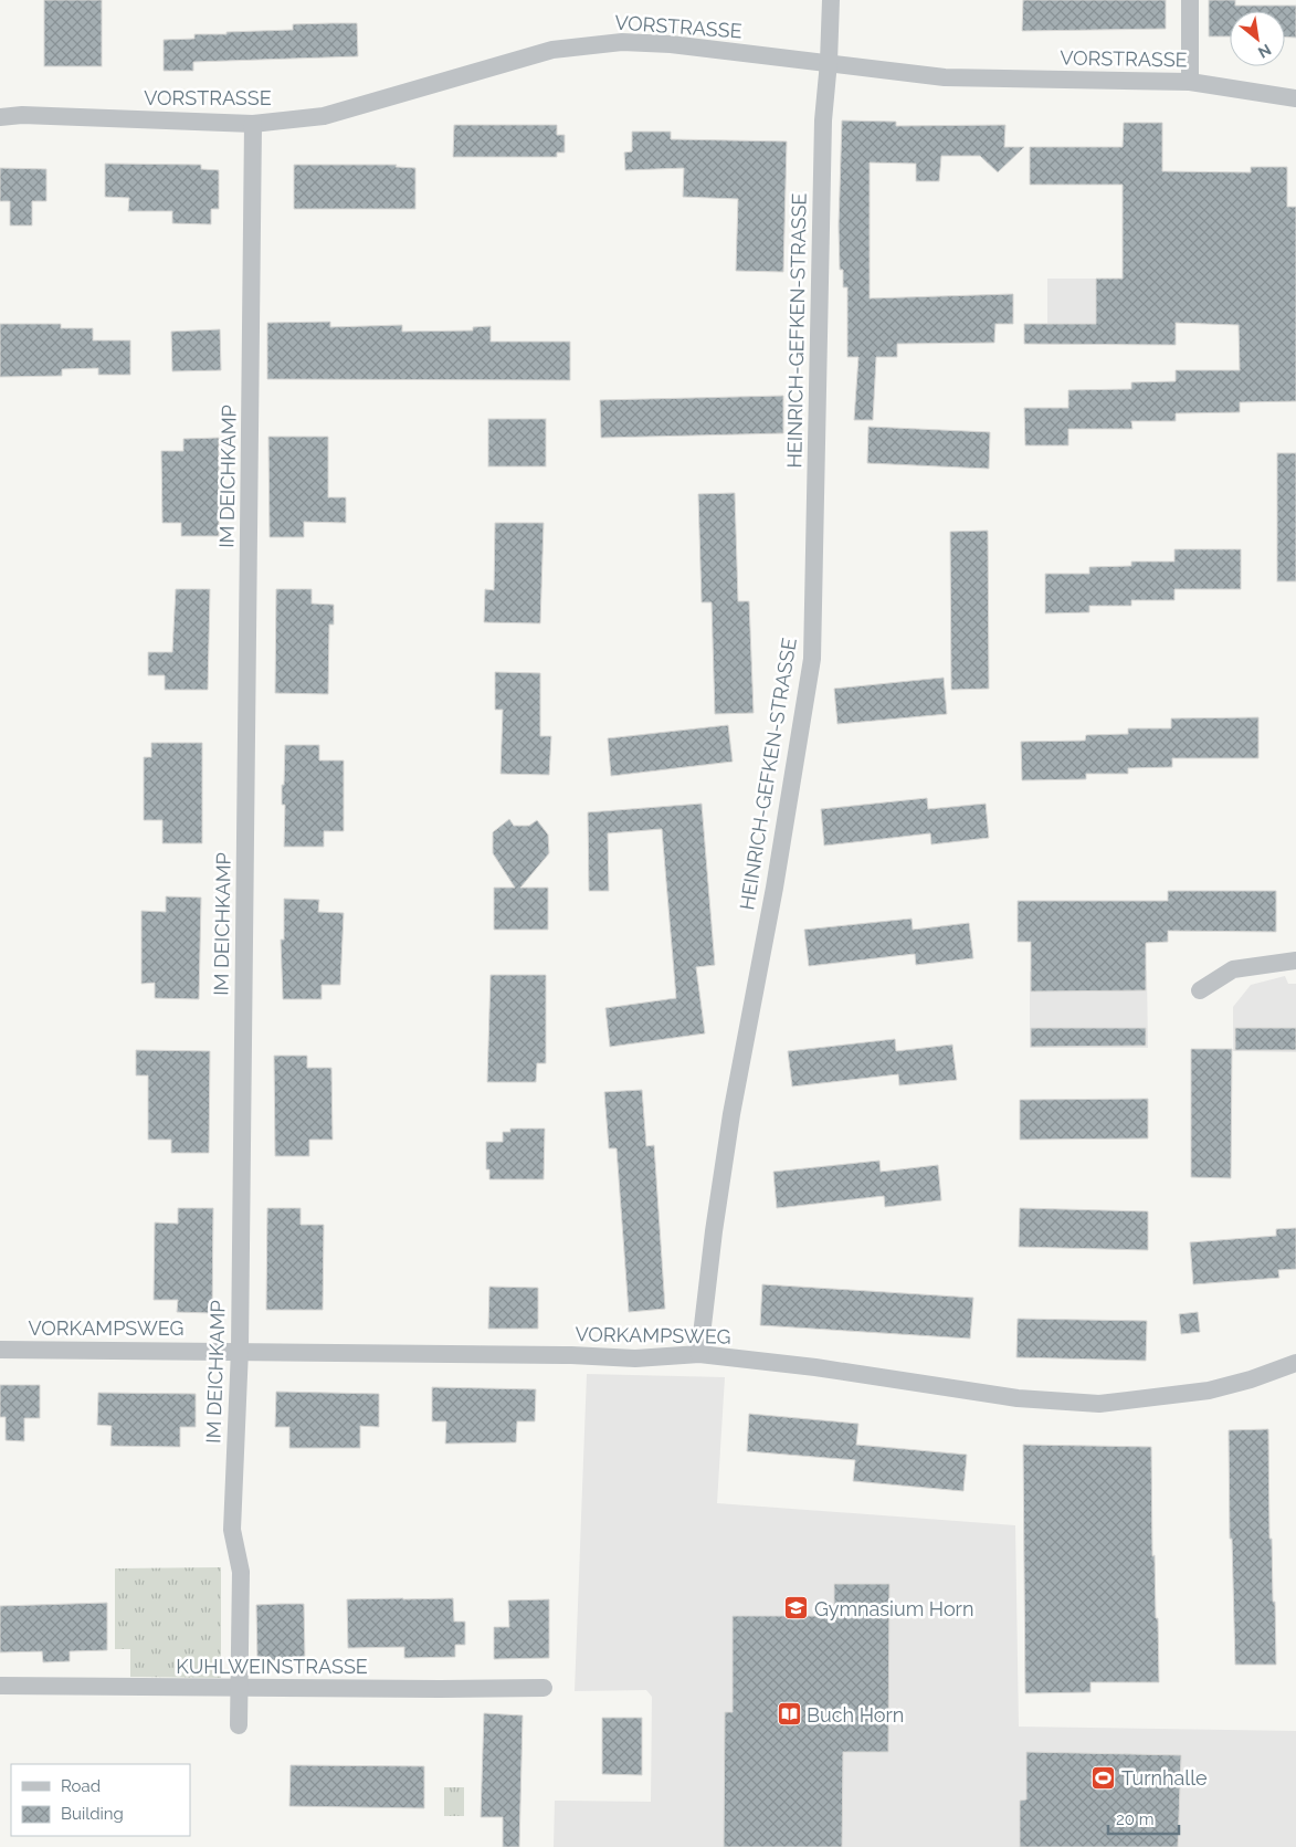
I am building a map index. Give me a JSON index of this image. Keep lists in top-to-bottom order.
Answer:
{
  "streets": {
    "street": [
      "VORSTRASSE",
      "HEINRICH-GEFKEN-STRASSE",
      "IM DEICHKAMP",
      "VORKAMPSWEG",
      "KUHLWEINSTRASSE"
    ]
  },
  "crossings": [
    ["VORSTRASSE", "HEINRICH-GEFKEN-STRASSE"],
    ["VORSTRASSE", "IM DEICHKAMP"],
    ["HEINRICH-GEFKEN-STRASSE", "VORKAMPSWEG"],
    ["IM DEICHKAMP", "VORKAMPSWEG"],
    ["IM DEICHKAMP", "KUHLWEINSTRASSE"]
  ],
  "places": {
    "school or university": ["Gymnasium Horn"],
    "library": ["Buch Horn"],
    "sports": ["Turnhalle"]
  },
  "legend": ["Road", "Building"],
  "scale_bar": "20 m",
  "north": "bottom right"
}
